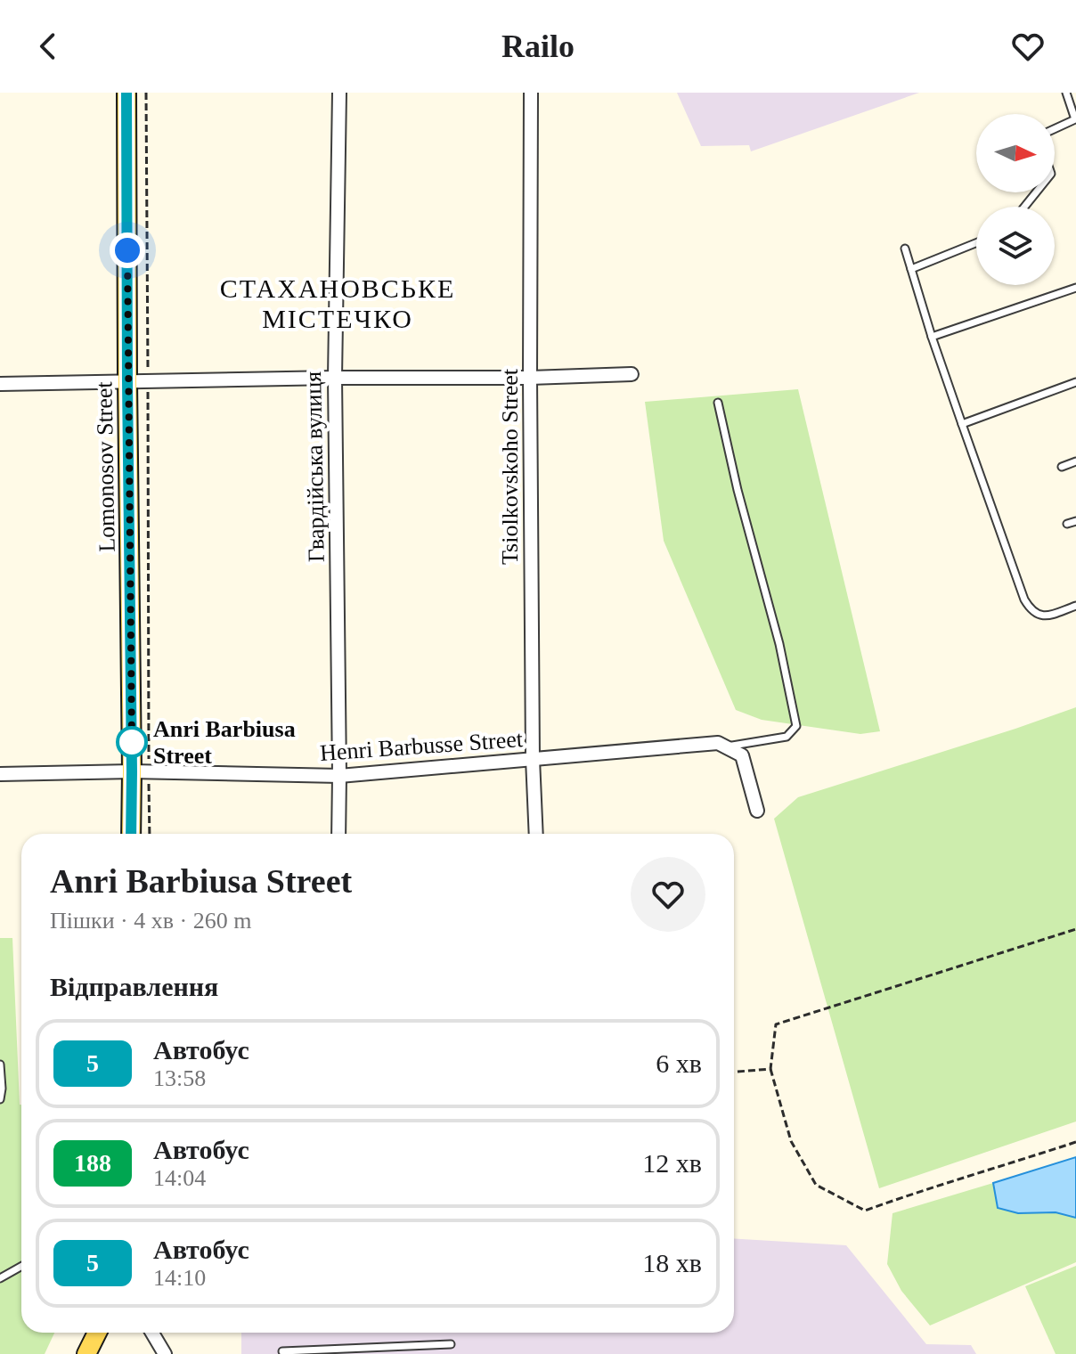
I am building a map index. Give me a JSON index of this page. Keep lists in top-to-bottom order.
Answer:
{
  "streets": {
    "main road": ["Lomonosov Street"],
    "street": ["Гвардійська вулиця", "Tsiolkovskoho Street", "Henri Barbusse Street"]
  },
  "crossings": [
    ["Lomonosov Street", "Henri Barbusse Street"],
    ["Гвардійська вулиця", "Henri Barbusse Street"],
    ["Tsiolkovskoho Street", "Henri Barbusse Street"]
  ],
  "districts": ["СТАХАНОВСЬКЕ МІСТЕЧКО"],
  "places": ["Anri Barbiusa Street"],
  "lines": ["bus line 5"],
  "north": "right",
  "page": {
    "header": "Railo",
    "heading": [
      ["Anri Barbiusa Street", "Пішки · 4 хв · 260 m"],
      "Відправлення"
    ],
    "list": [
      {
        "mark": "5",
        "name": "Автобус",
        "note": "13:58",
        "value": "6 хв"
      },
      {
        "mark": "188",
        "name": "Автобус",
        "note": "14:04",
        "value": "12 хв"
      },
      {
        "mark": "5",
        "name": "Автобус",
        "note": "14:10",
        "value": "18 хв"
      }
    ]
  }
}
